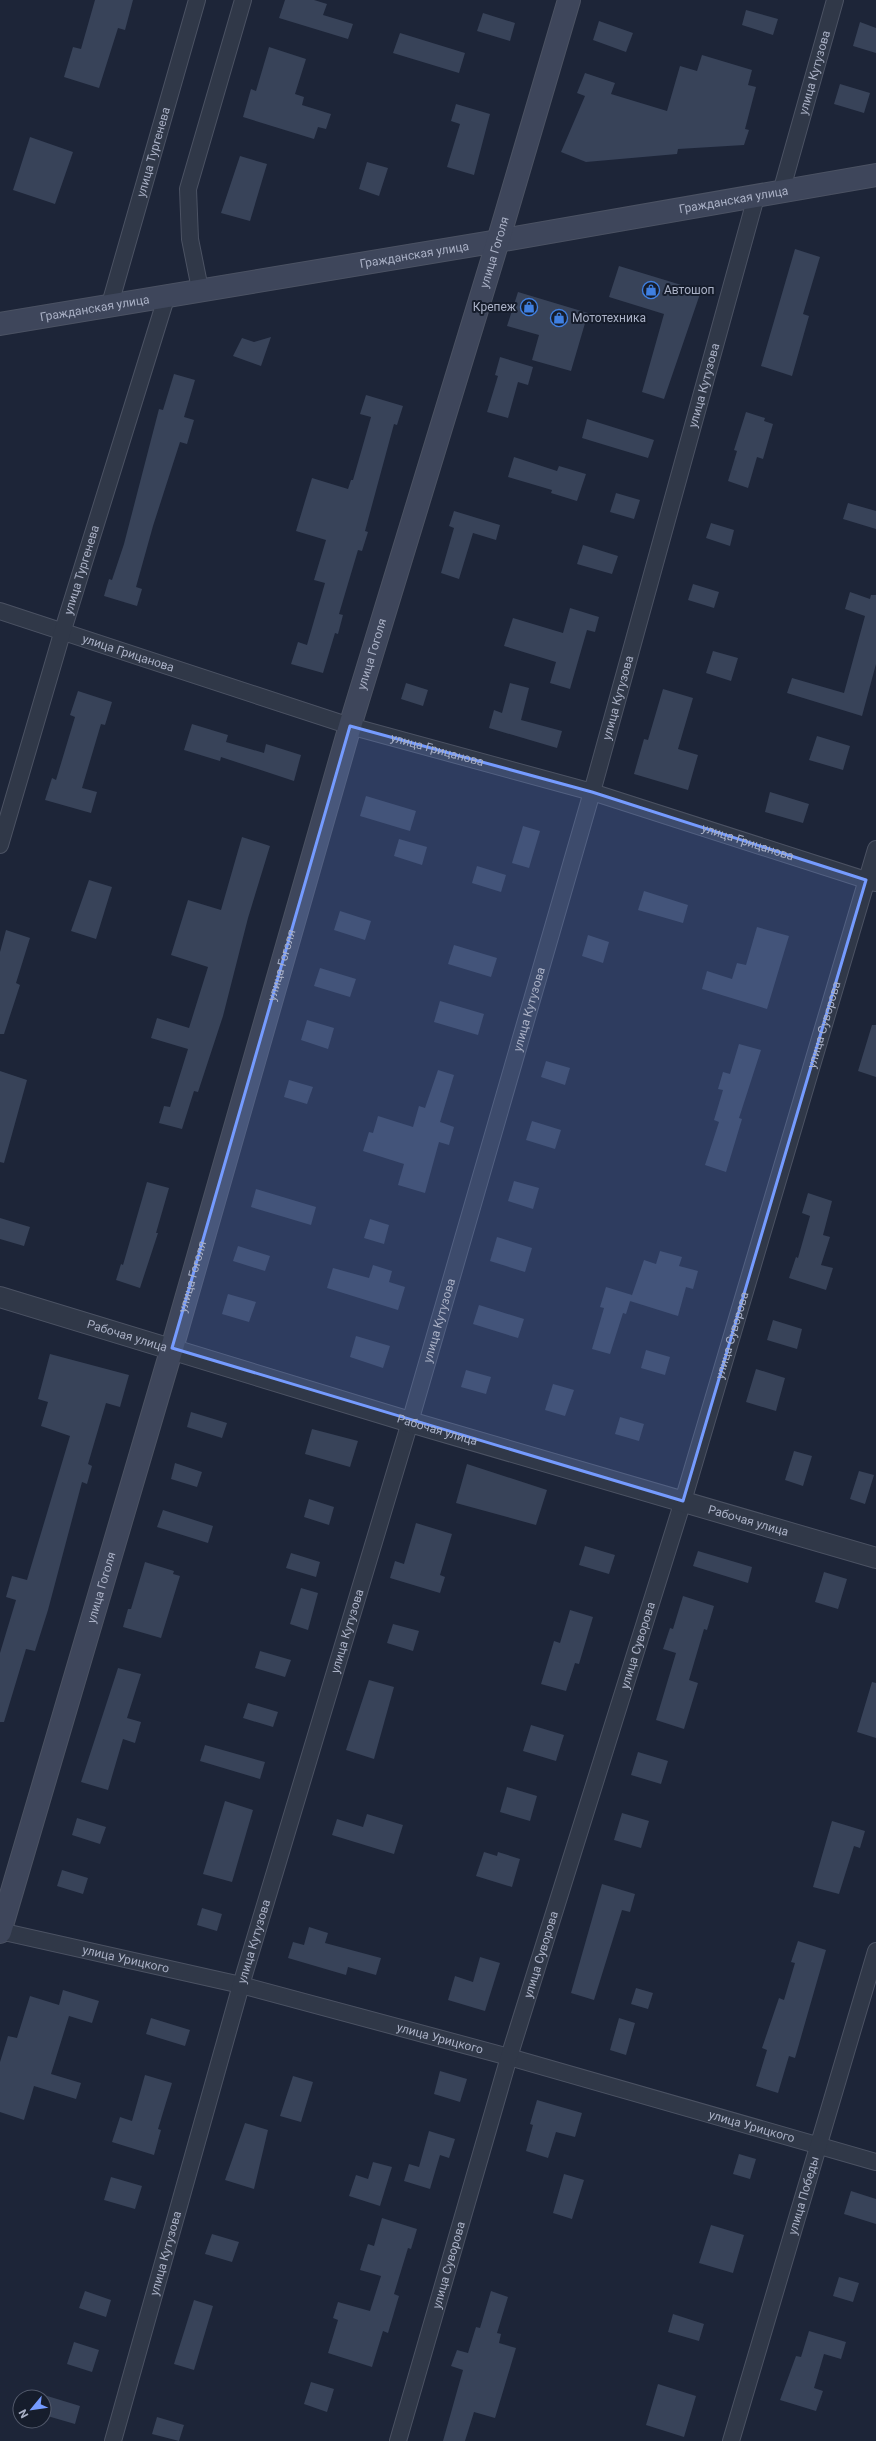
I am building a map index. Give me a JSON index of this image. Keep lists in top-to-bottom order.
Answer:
{
  "streets": {
    "main road": ["Гражданская улица", "улица Гоголя"],
    "street": [
      "улица Кутузова",
      "улица Тургенева",
      "улица Грицанова",
      "улица Суворова",
      "Рабочая улица",
      "улица Урицкого",
      "улица Победы"
    ]
  },
  "crossings": [
    ["улица Кутузова", "Гражданская улица"],
    ["улица Кутузова", "улица Грицанова"],
    ["улица Кутузова", "Рабочая улица"],
    ["улица Кутузова", "улица Урицкого"],
    ["улица Тургенева", "Гражданская улица"],
    ["улица Тургенева", "улица Грицанова"],
    ["Гражданская улица", "улица Гоголя"],
    ["улица Гоголя", "улица Грицанова"],
    ["улица Гоголя", "Рабочая улица"],
    ["улица Гоголя", "улица Урицкого"],
    ["улица Грицанова", "улица Суворова"],
    ["улица Суворова", "Рабочая улица"],
    ["улица Суворова", "улица Урицкого"],
    ["улица Урицкого", "улица Победы"]
  ],
  "places": {
    "shop": ["Автошоп", "Крепеж", "Мототехника"]
  },
  "north": "bottom left"
}
